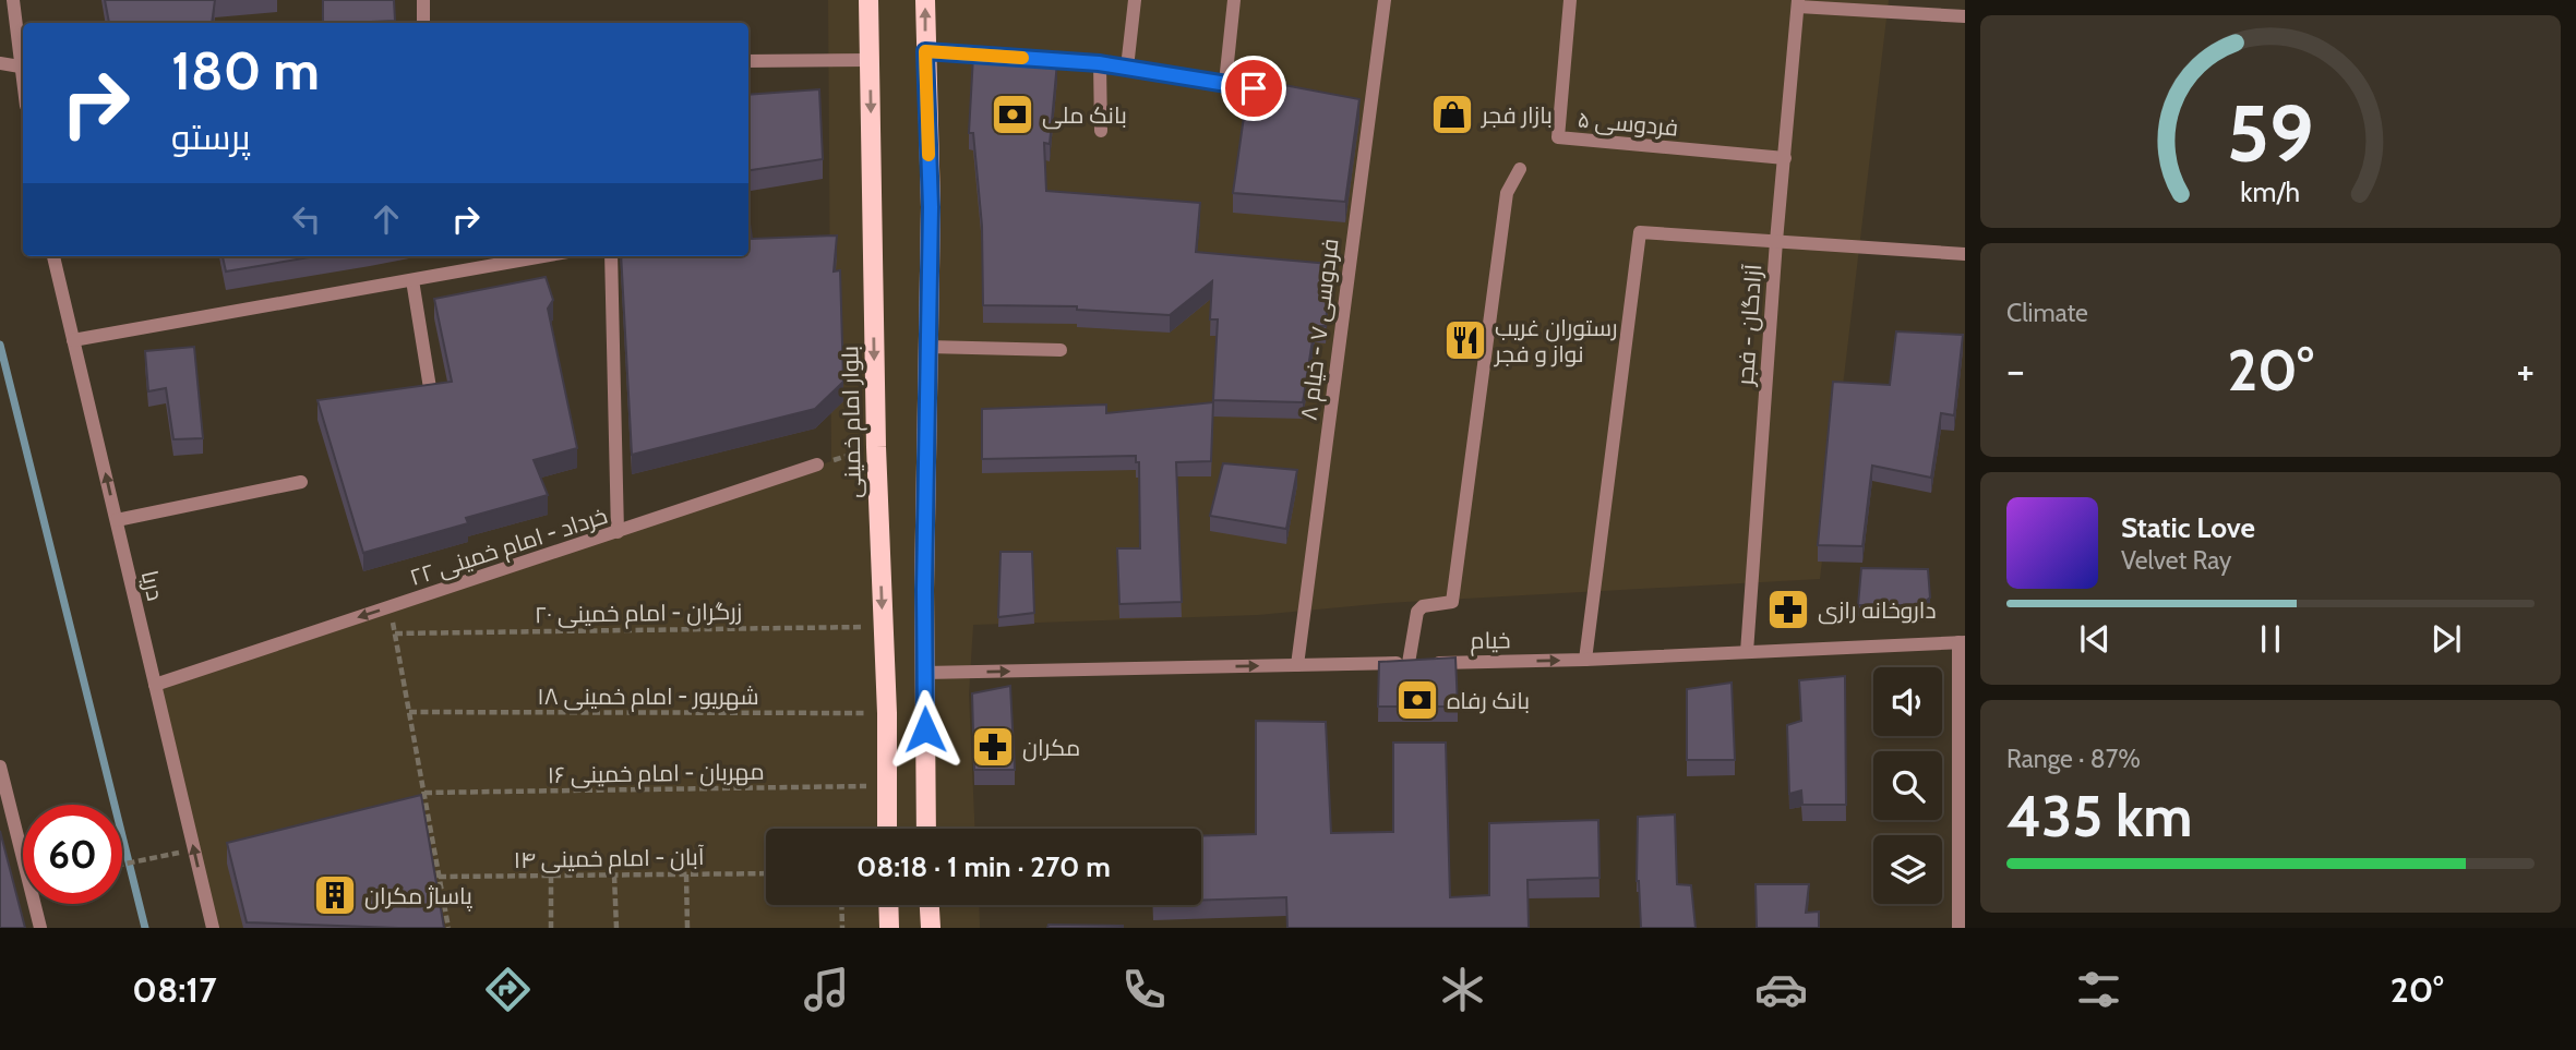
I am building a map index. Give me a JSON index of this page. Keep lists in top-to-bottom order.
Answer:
{
  "streets": {
    "main road": ["بلوار امام خمینی"],
    "street": [
      "فردوسی ۵",
      "آزادگان - فجر",
      "فردوسی ۷ - خیام ۸",
      "خرداد - امام خمینی ۲۲",
      "دریا",
      "خیام"
    ],
    "path": [
      "زرگران - امام خمینی ۲۰",
      "شهریور - امام خمینی ۱۸",
      "مهربان - امام خمینی ۱۶",
      "آبان - امام خمینی ۱۴"
    ]
  },
  "crossings": [
    ["فردوسی ۵", "آزادگان - فجر"],
    ["آزادگان - فجر", "خیام"],
    ["فردوسی ۷ - خیام ۸", "خیام"],
    ["بلوار امام خمینی", "زرگران - امام خمینی ۲۰"],
    ["بلوار امام خمینی", "شهریور - امام خمینی ۱۸"],
    ["بلوار امام خمینی", "مهربان - امام خمینی ۱۶"],
    ["خرداد - امام خمینی ۲۲", "دریا"]
  ],
  "one_way": ["خرداد - امام خمینی ۲۲", "دریا", "خیام"],
  "places": {
    "bank": ["بانک ملی", "بانک رفاه"],
    "shop": ["بازار فجر"],
    "restaurant": ["رستوران غریب نواز و فجر"],
    "pharmacy": ["داروخانه رازی", "مکران"],
    "building": ["پاساژ مکران"]
  },
  "page": {
    "turn": ["180 m", "پرستو"],
    "tile": [
      "Climate",
      ["Range · 87%", "435 km"]
    ],
    "heat": ["−", "20°", "+"],
    "song": ["Static Love", "Velvet Ray"],
    "limit": "60",
    "trip": "08:18 · 1 min · 270 m",
    "tabs": ["08:17", "20°"],
    "gauge": ["59", "km/h"]
  }
}
